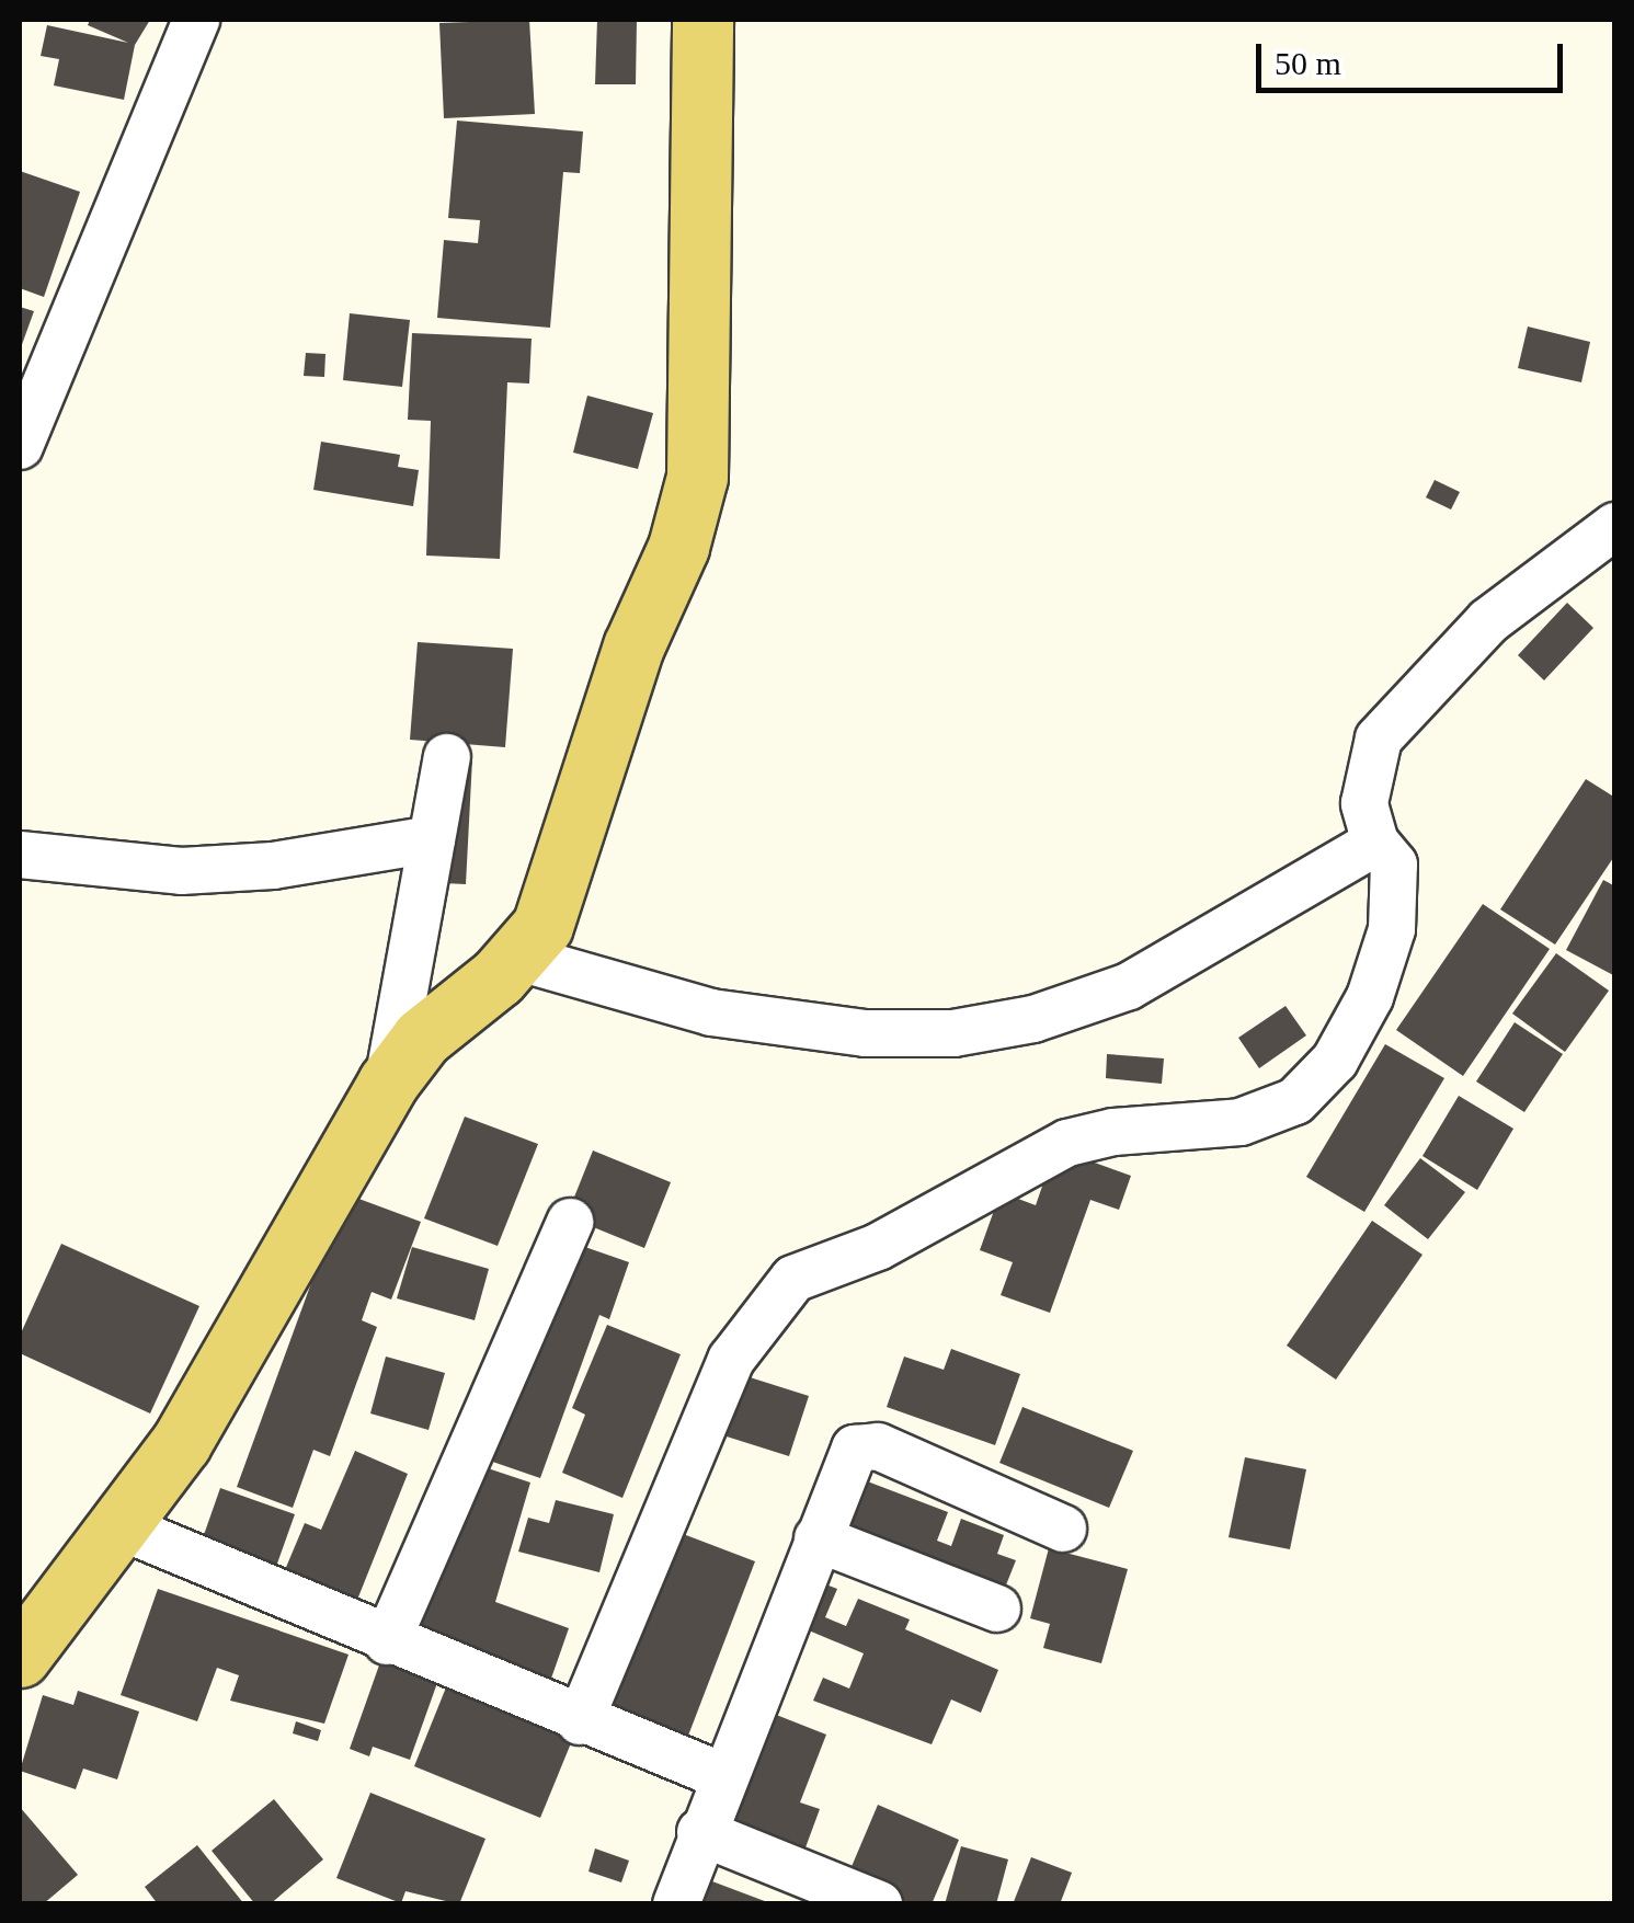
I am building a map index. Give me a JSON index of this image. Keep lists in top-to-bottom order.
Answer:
{
  "scale_bar": "50 m"
}
